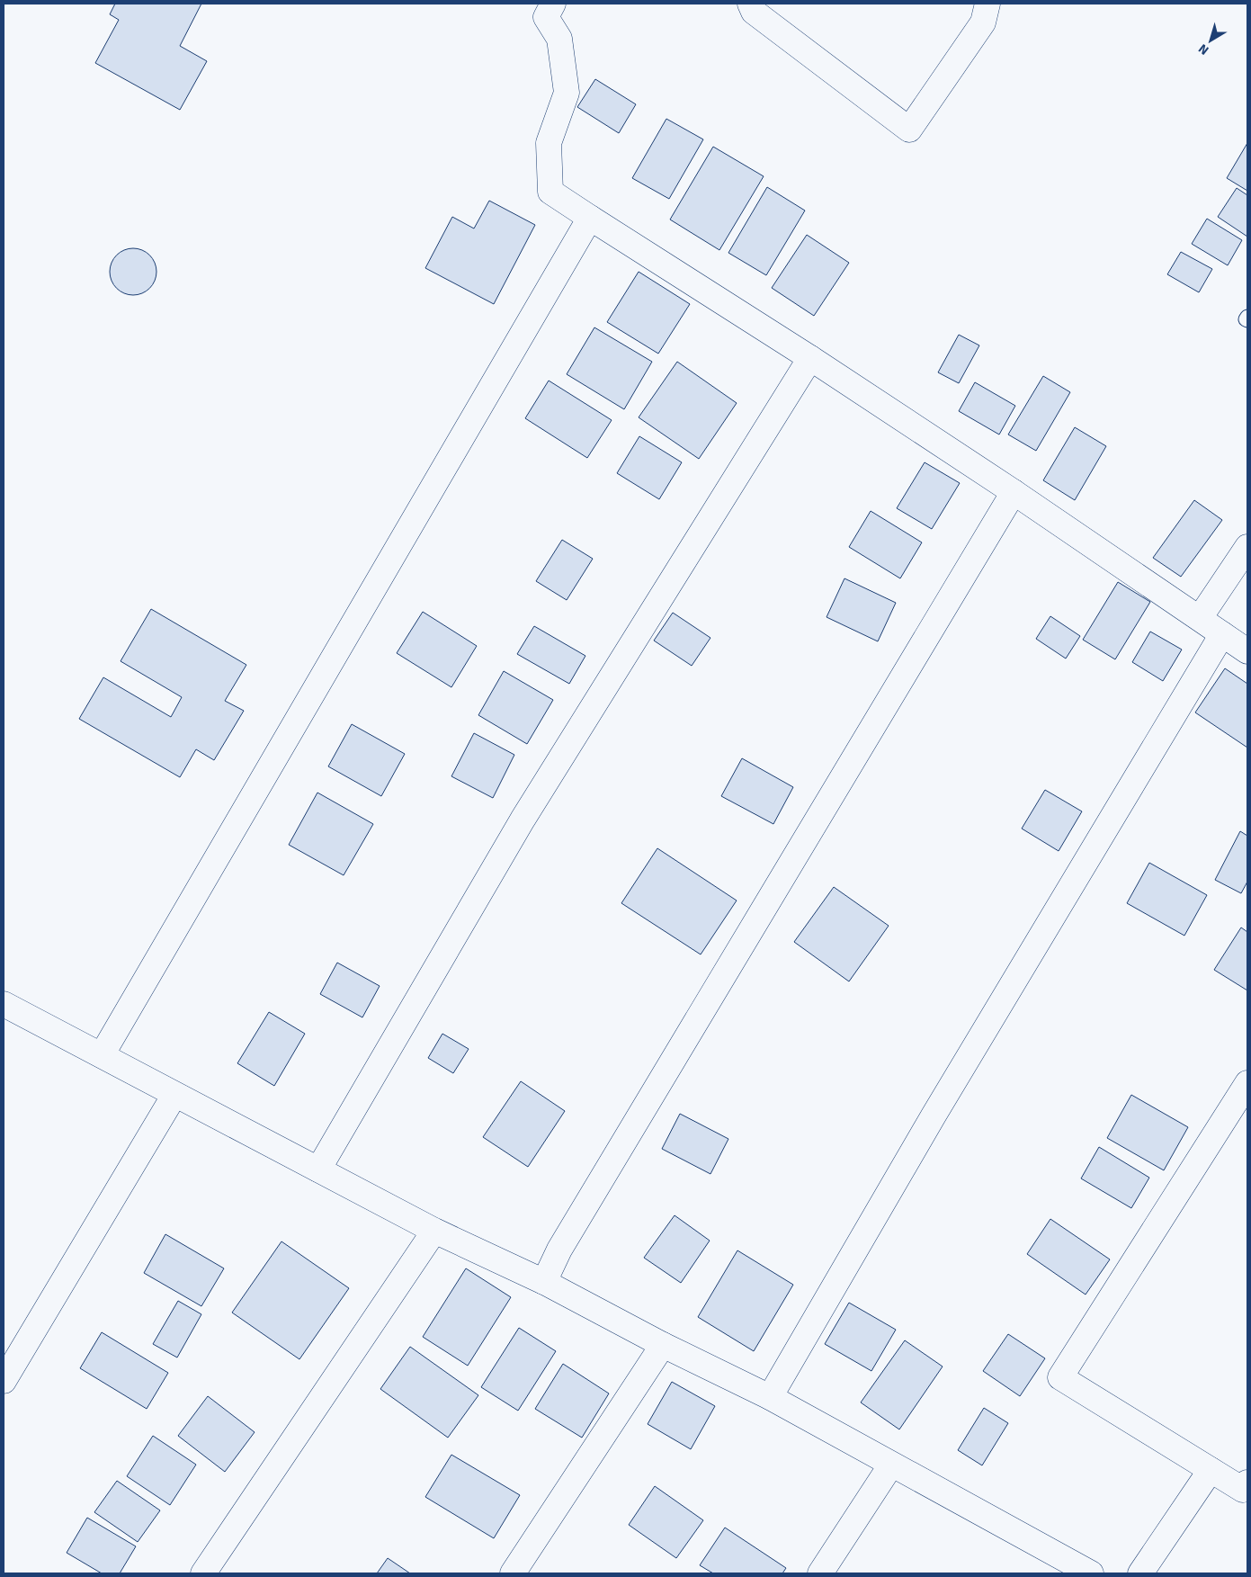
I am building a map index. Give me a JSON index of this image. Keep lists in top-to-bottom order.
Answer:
{
  "north": "bottom left"
}
